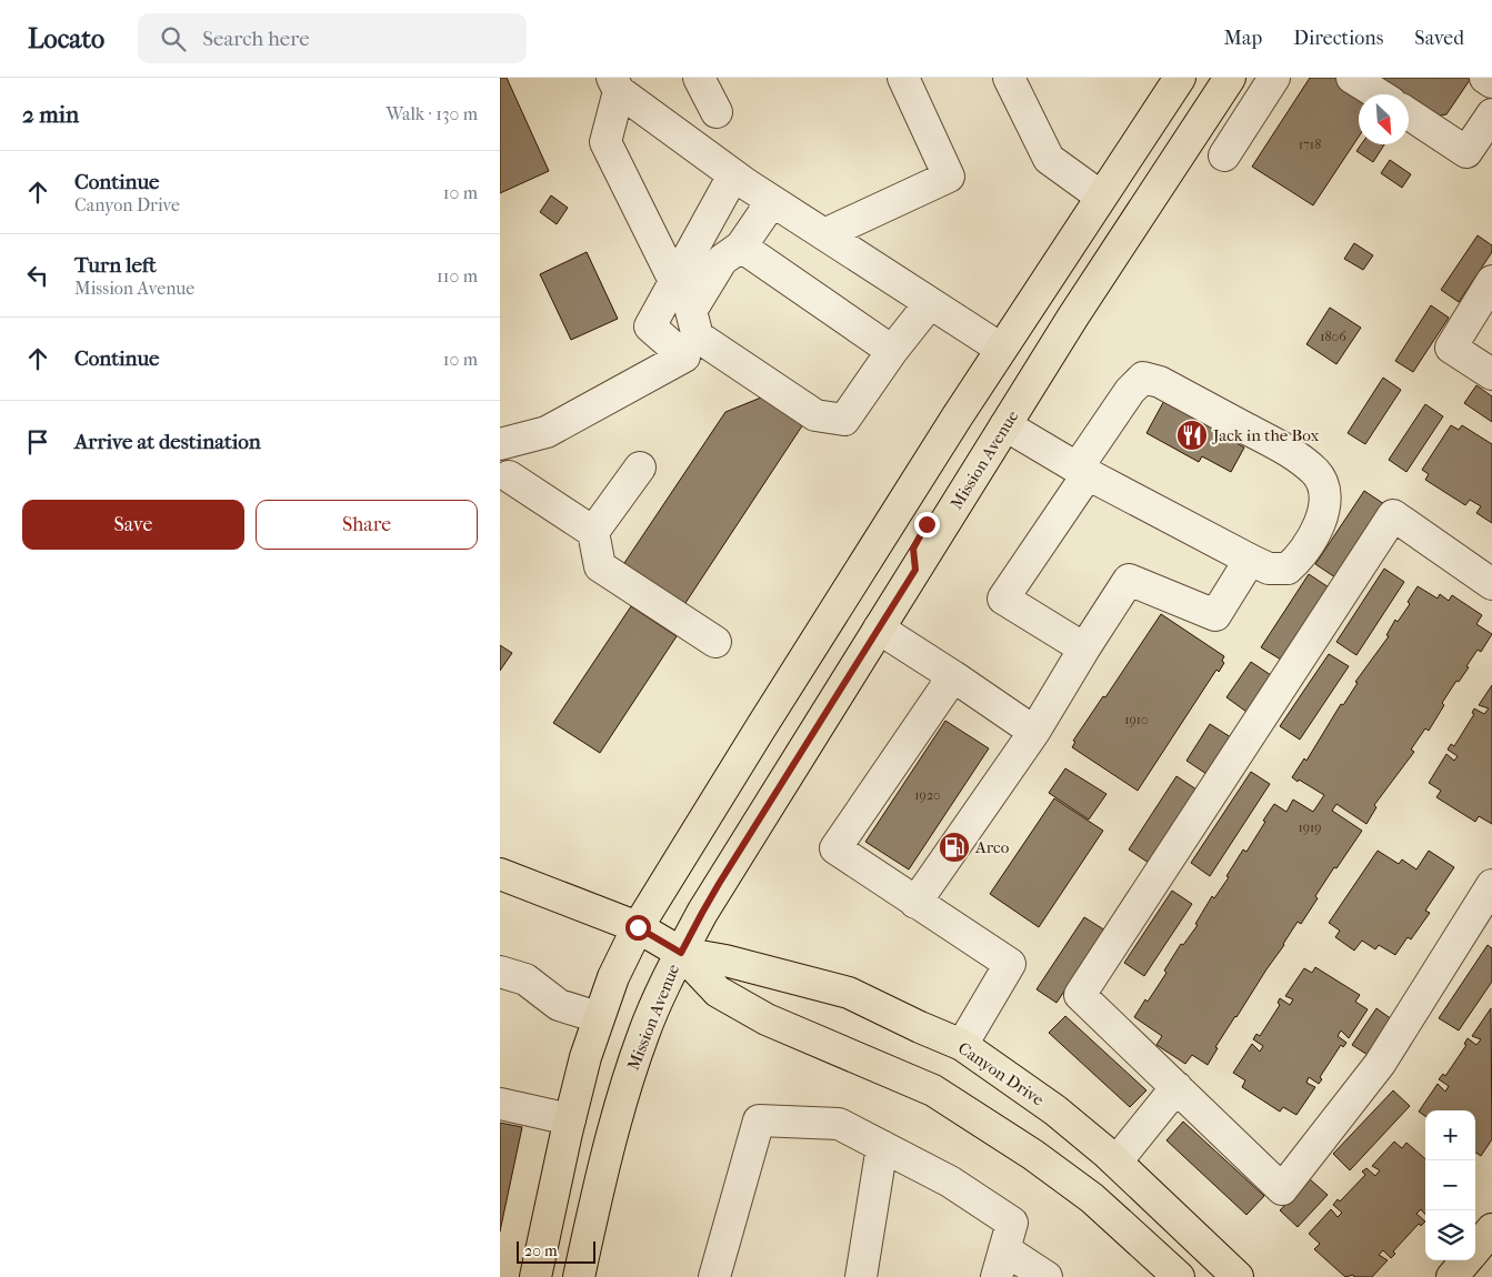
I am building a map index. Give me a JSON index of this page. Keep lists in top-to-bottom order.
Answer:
{
  "streets": {
    "main road": ["Mission Avenue", "Canyon Drive"]
  },
  "crossings": [
    ["Mission Avenue", "Canyon Drive"]
  ],
  "places": {
    "restaurant": ["Jack in the Box"],
    "fuel station": ["Arco"]
  },
  "house_numbers": [
    "1718",
    "1806",
    "1910",
    "1920",
    "1919"
  ],
  "scale_bar": "20 m",
  "north": "bottom right",
  "page": {
    "header": "Locato",
    "search": "Search here",
    "nav": ["Map", "Directions", "Saved"],
    "heading": ["2 min", "Walk · 130 m"],
    "list": [
      ["Continue", "Canyon Drive", "10 m"],
      ["Turn left", "Mission Avenue", "110 m"],
      ["Continue", "10 m"],
      "Arrive at destination"
    ],
    "buttons": ["Save", "Share"],
    "map_buttons": ["+", "−"],
    "scale": "20 m"
  }
}
